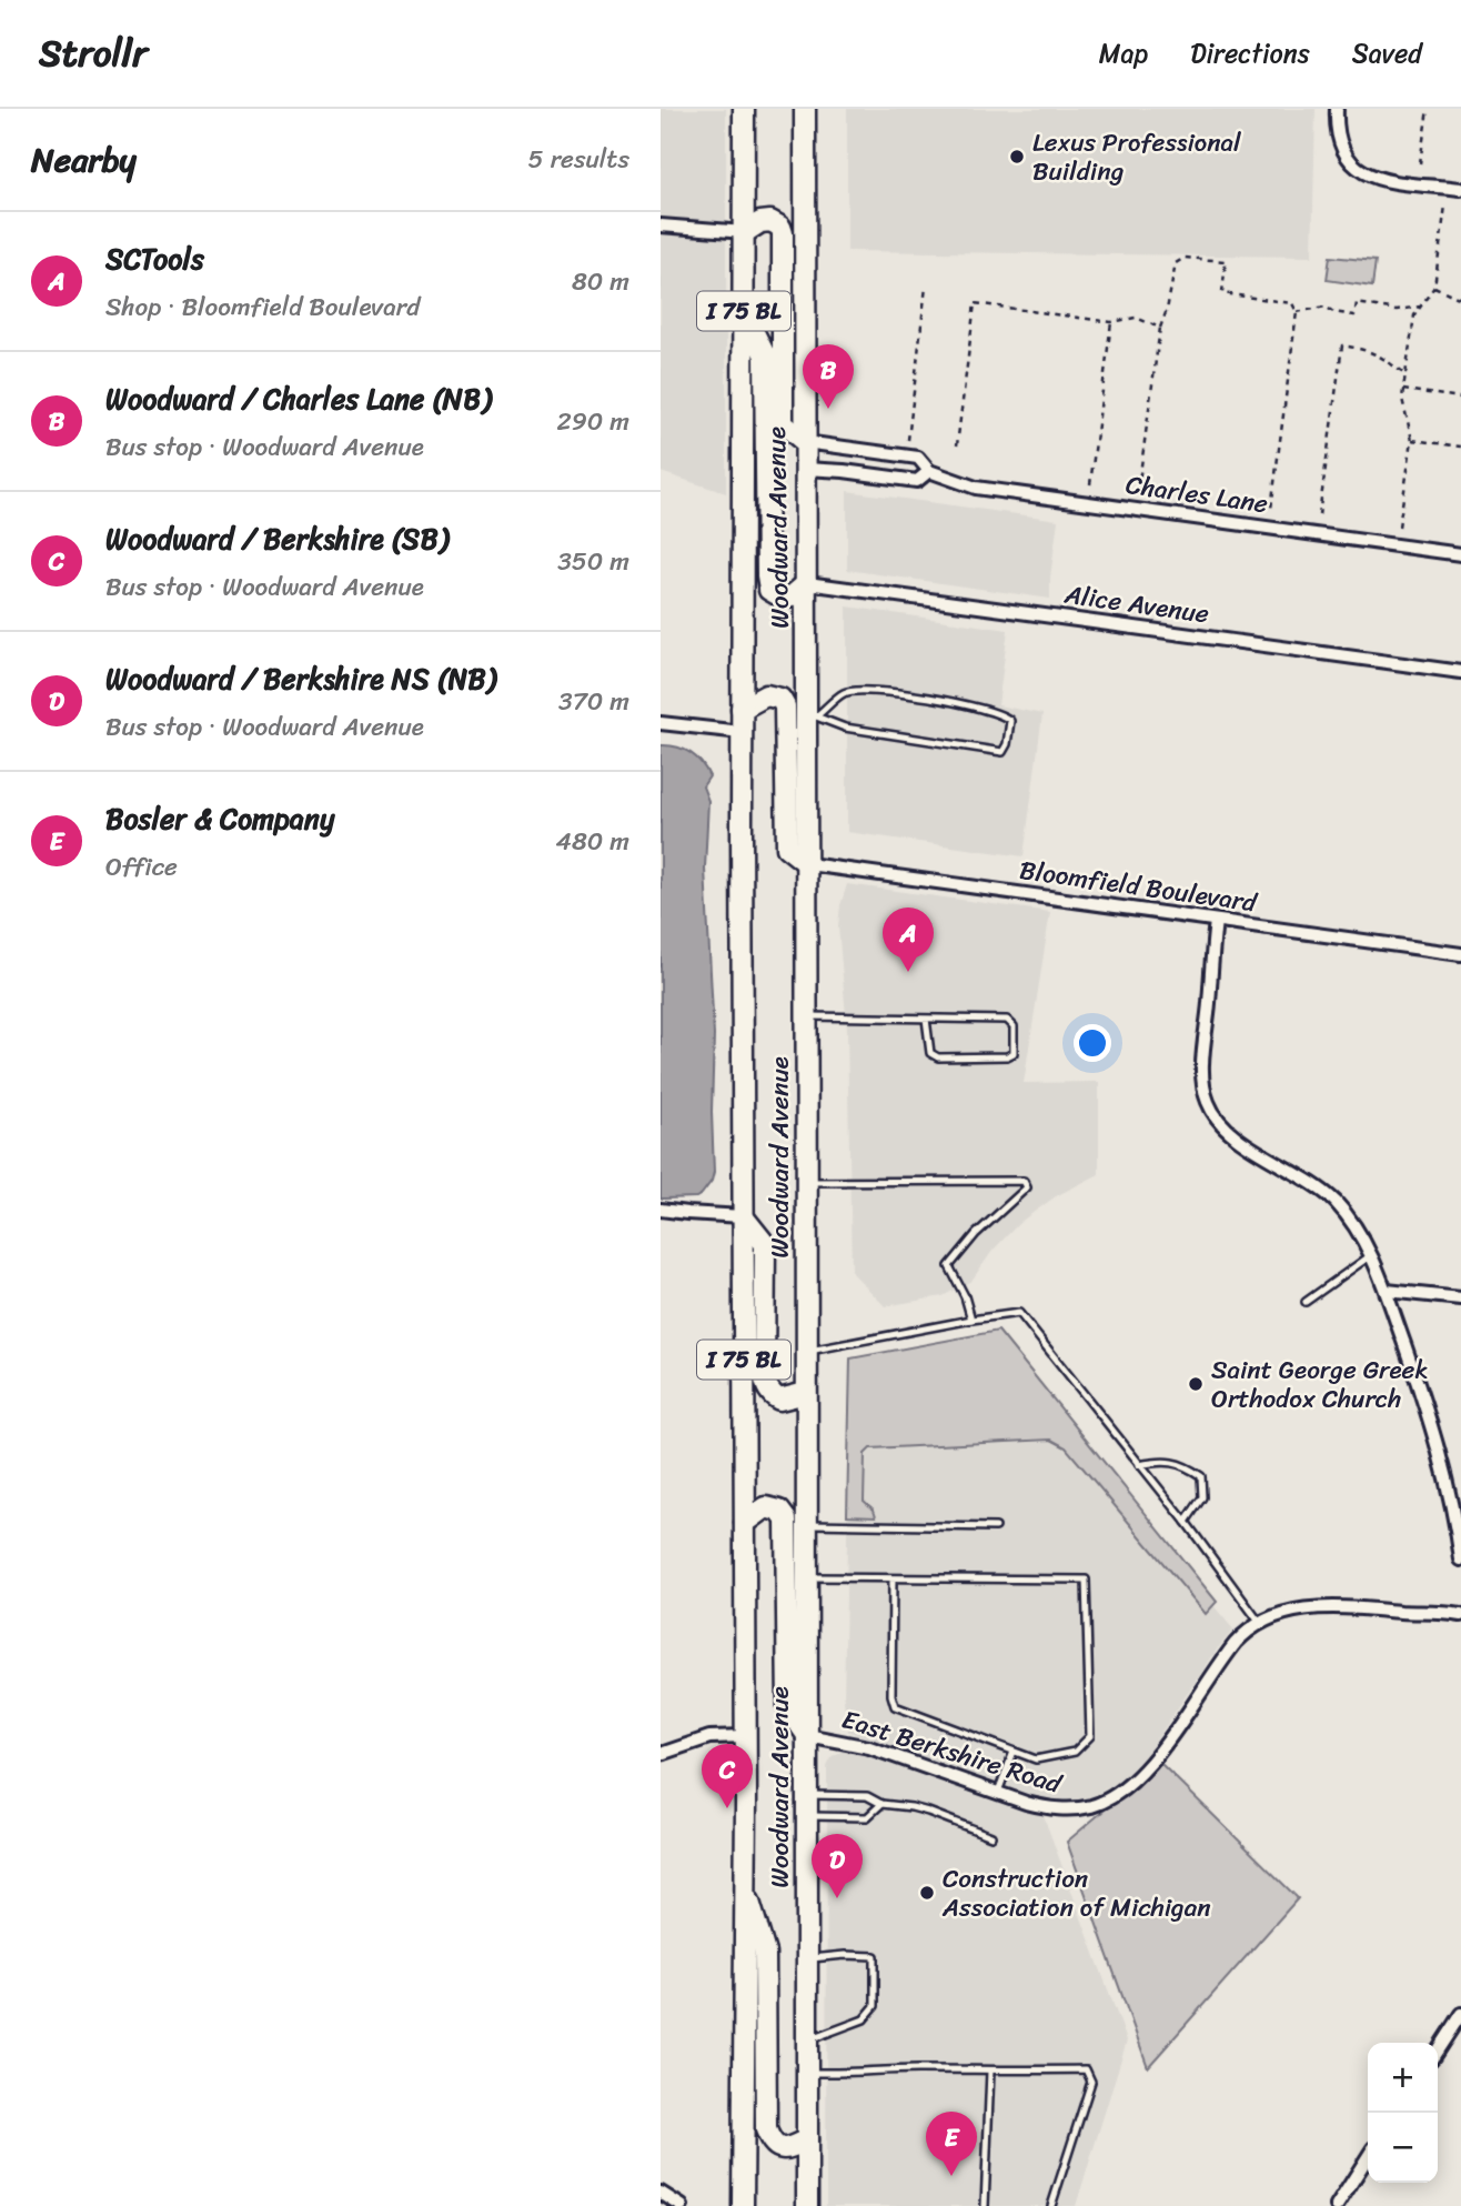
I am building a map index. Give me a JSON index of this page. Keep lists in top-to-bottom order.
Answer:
{
  "streets": {
    "main road": ["I 75 BL", "Woodward Avenue"],
    "street": [
      "Charles Lane",
      "Alice Avenue",
      "Bloomfield Boulevard",
      "East Berkshire Road"
    ]
  },
  "crossings": [
    ["Charles Lane", "Woodward Avenue"],
    ["Woodward Avenue", "Alice Avenue"],
    ["Woodward Avenue", "Bloomfield Boulevard"],
    ["Woodward Avenue", "East Berkshire Road"]
  ],
  "places": ["Lexus Professional Building", "Saint George Greek Orthodox Church", "Construction Association of Michigan"],
  "page": {
    "header": "Strollr",
    "nav": ["Map", "Directions", "Saved"],
    "heading": ["Nearby", "5 results"],
    "list": [
      {
        "mark": "A",
        "name": "SCTools",
        "note": "Shop · Bloomfield Boulevard",
        "value": "80 m"
      },
      {
        "mark": "B",
        "name": "Woodward / Charles Lane (NB)",
        "note": "Bus stop · Woodward Avenue",
        "value": "290 m"
      },
      {
        "mark": "C",
        "name": "Woodward / Berkshire (SB)",
        "note": "Bus stop · Woodward Avenue",
        "value": "350 m"
      },
      {
        "mark": "D",
        "name": "Woodward / Berkshire NS (NB)",
        "note": "Bus stop · Woodward Avenue",
        "value": "370 m"
      },
      {
        "mark": "E",
        "name": "Bosler & Company",
        "note": "Office",
        "value": "480 m"
      }
    ],
    "pins": [
      "B",
      "A",
      "C",
      "D",
      "E"
    ],
    "map_buttons": ["+", "−"]
  }
}
